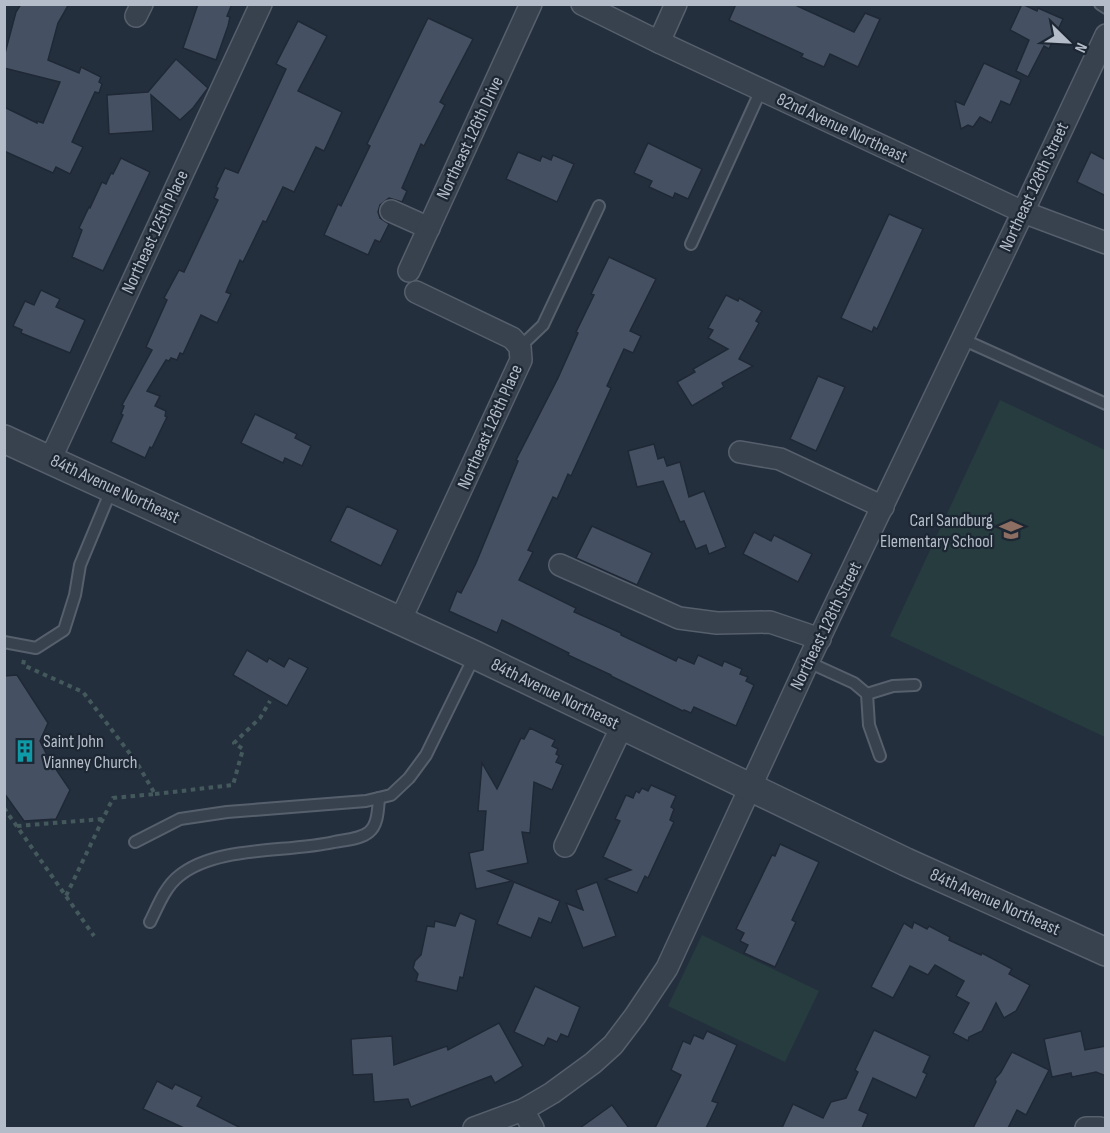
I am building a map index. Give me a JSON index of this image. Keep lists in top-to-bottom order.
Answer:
{
  "streets": {
    "street": [
      "82nd Avenue Northeast",
      "Northeast 126th Drive",
      "Northeast 128th Street",
      "Northeast 125th Place",
      "Northeast 126th Place",
      "84th Avenue Northeast"
    ]
  },
  "crossings": [
    ["82nd Avenue Northeast", "Northeast 128th Street"],
    ["Northeast 128th Street", "84th Avenue Northeast"],
    ["Northeast 125th Place", "84th Avenue Northeast"],
    ["Northeast 126th Place", "84th Avenue Northeast"]
  ],
  "places": {
    "school or university": ["Carl Sandburg Elementary School"],
    "building": ["Saint John Vianney Church"]
  },
  "north": "bottom right"
}
